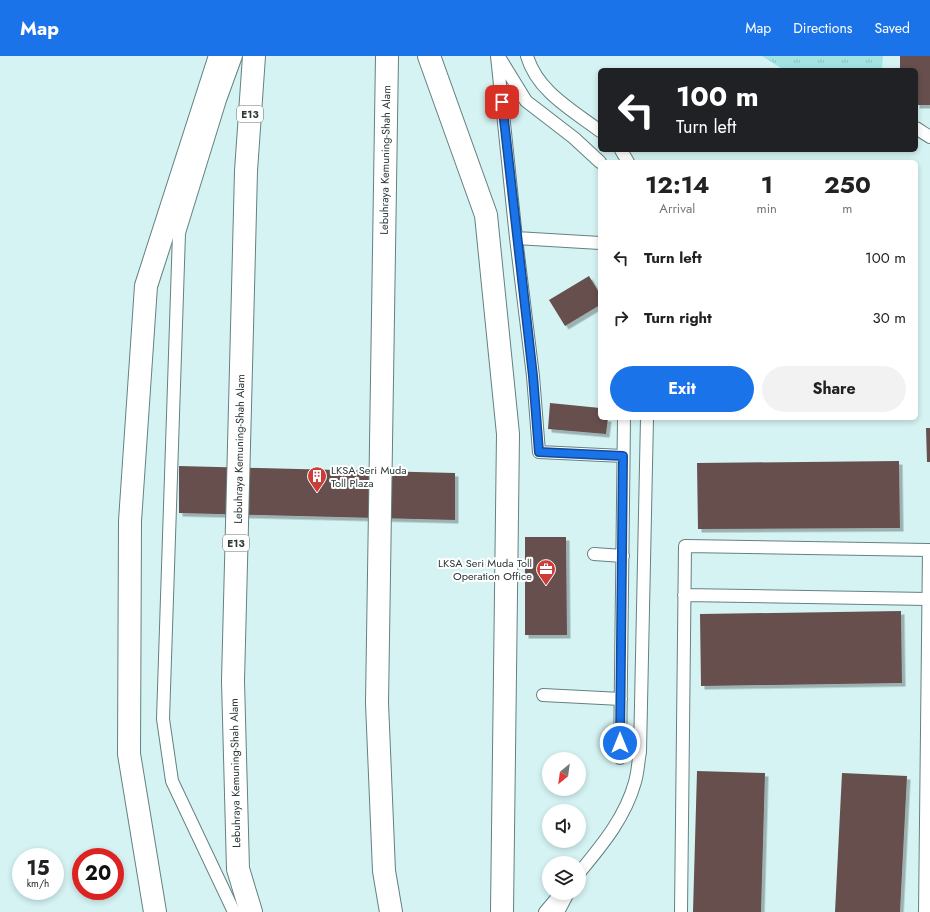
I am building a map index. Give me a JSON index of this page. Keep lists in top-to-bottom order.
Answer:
{
  "streets": {
    "highway": ["E13", "Lebuhraya Kemuning-Shah Alam"]
  },
  "places": {
    "building": ["LKSA Seri Muda Toll Plaza"],
    "office": ["LKSA Seri Muda Toll Operation Office"]
  },
  "north": "bottom left",
  "page": {
    "header": "Map",
    "nav": ["Map", "Directions", "Saved"],
    "turn": ["100 m", "Turn left"],
    "eta": [
      "12:14",
      "Arrival",
      "1",
      "min",
      "250",
      "m"
    ],
    "list": [
      {
        "name": "Turn left",
        "value": "100 m"
      },
      {
        "name": "Turn right",
        "value": "30 m"
      }
    ],
    "buttons": ["Exit", "Share"],
    "speed": "15 km/h",
    "limit": "20"
  }
}
